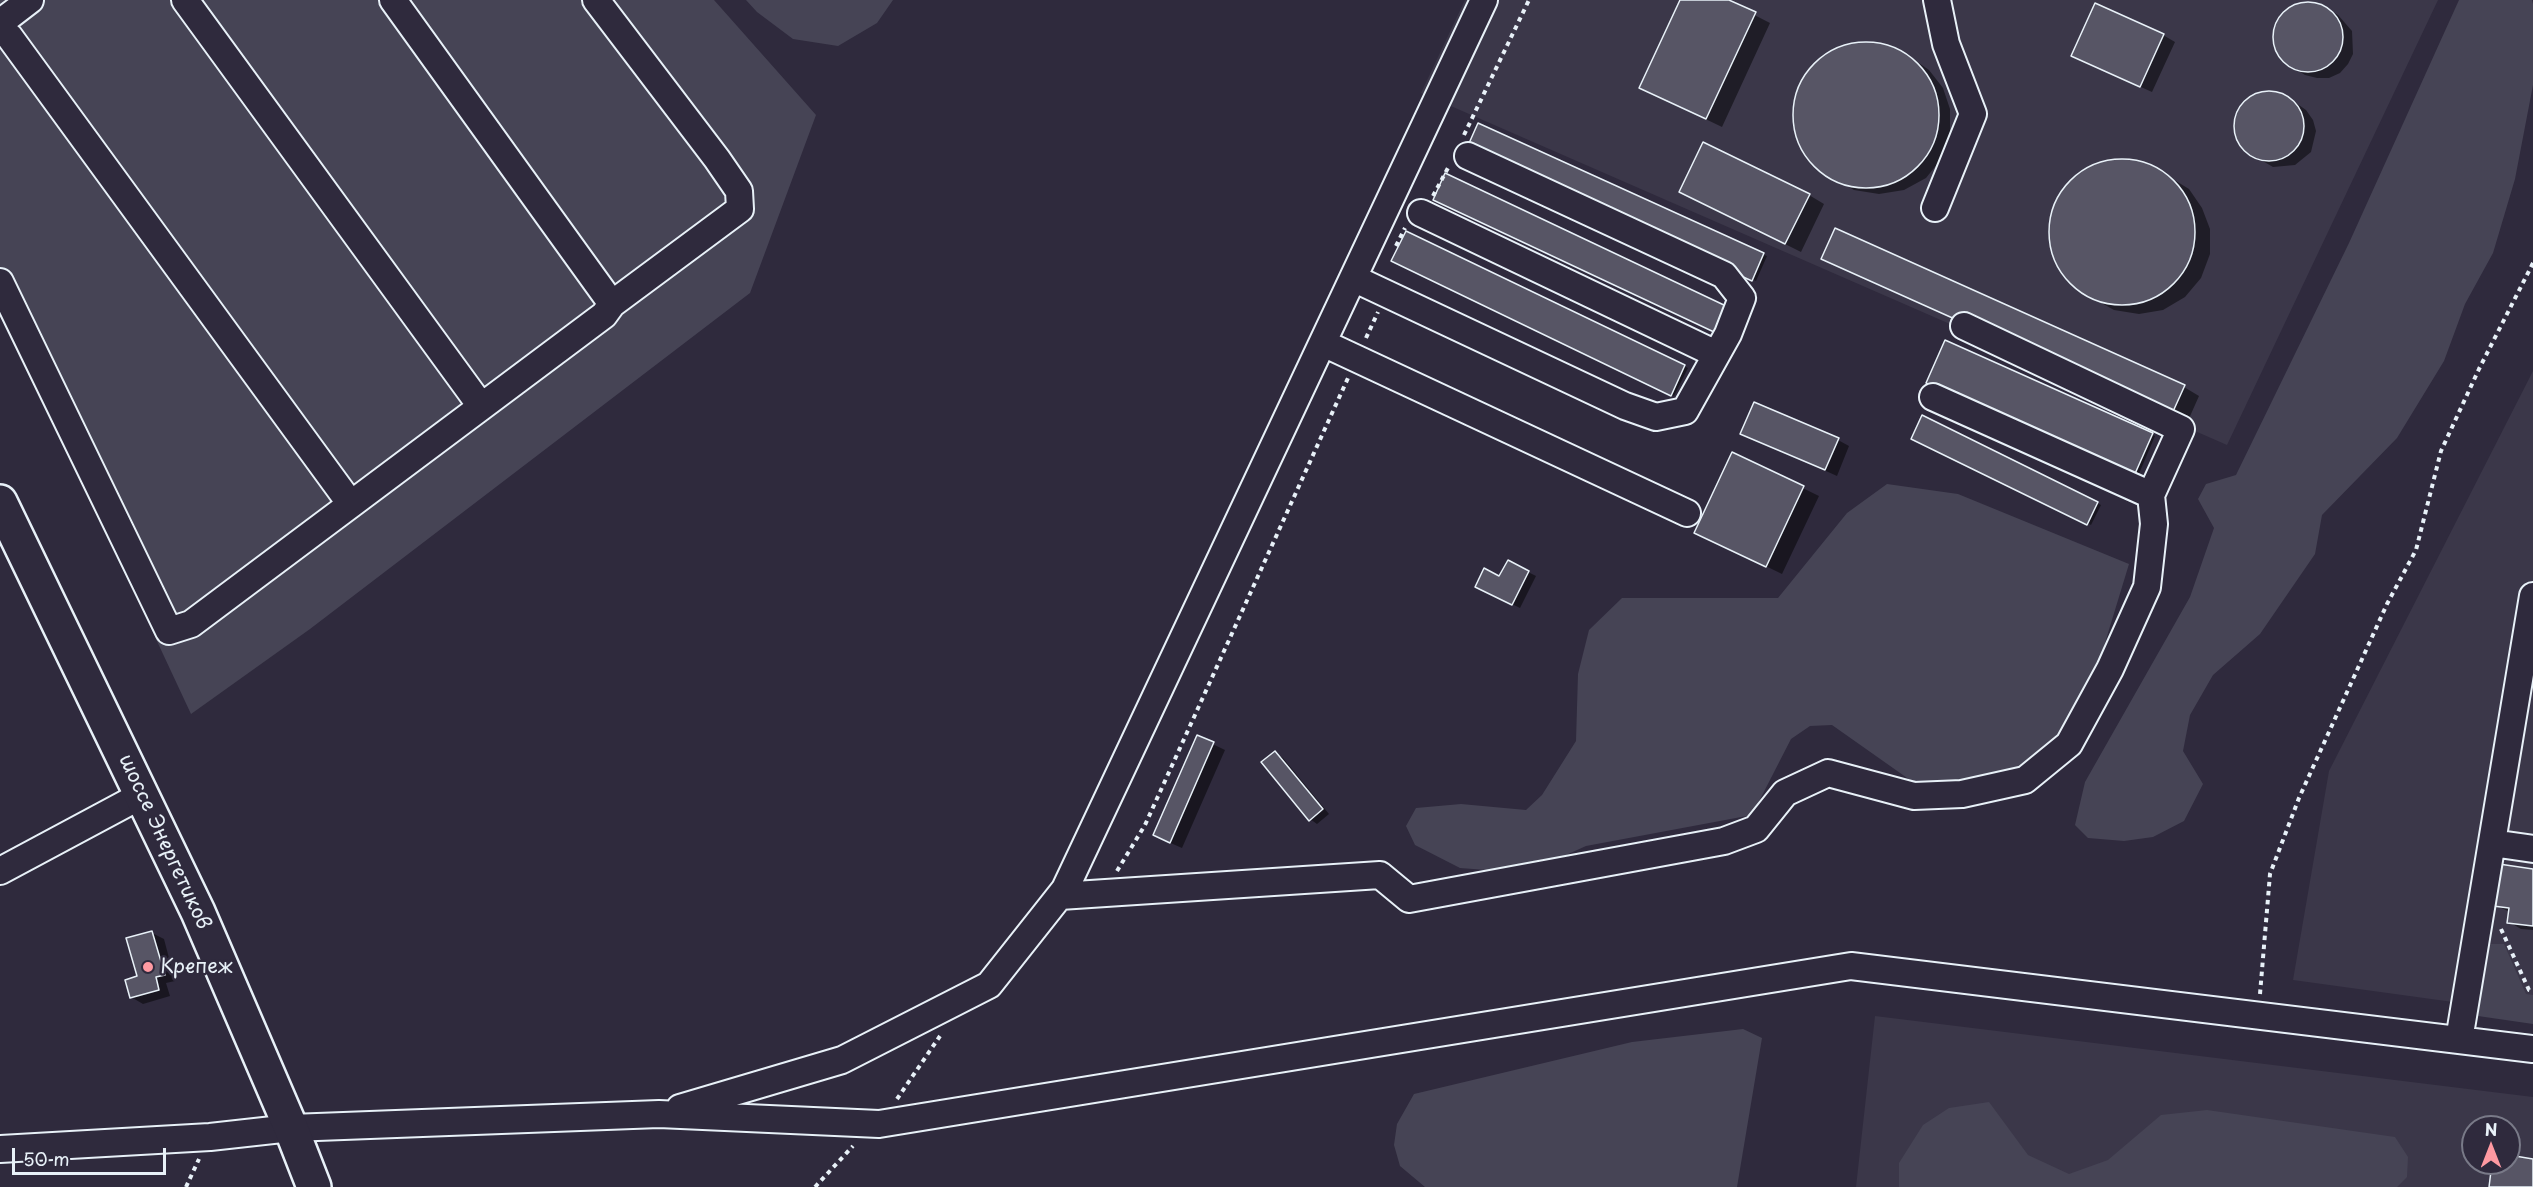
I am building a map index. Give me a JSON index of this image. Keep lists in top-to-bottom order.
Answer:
{
  "streets": {
    "main road": ["шоссе Энергетиков"]
  },
  "places": ["Крепеж"],
  "scale_bar": "50 m",
  "north": "top"
}
